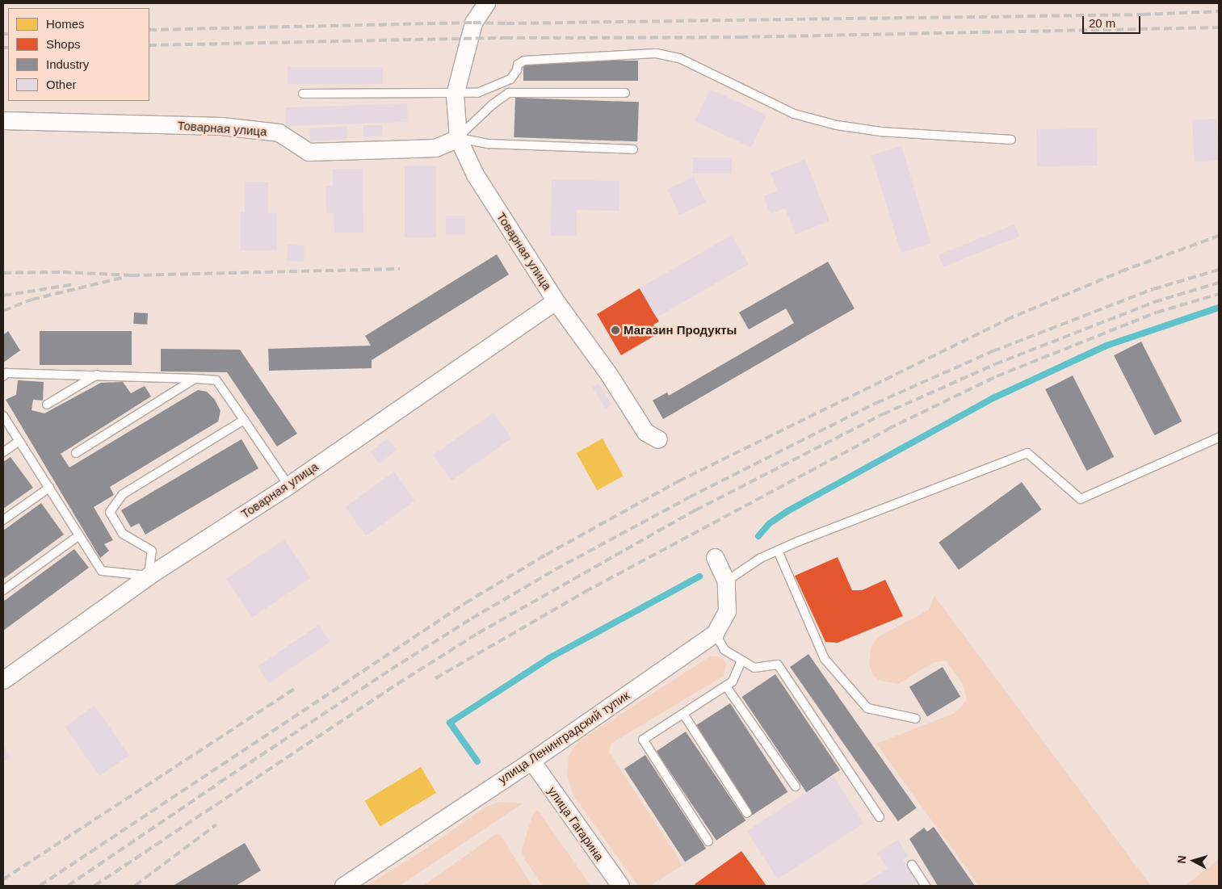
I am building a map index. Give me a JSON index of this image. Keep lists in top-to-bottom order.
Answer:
{
  "streets": {
    "street": ["Товарная улица", "улица Ленинградский тупик", "улица Гагарина"]
  },
  "crossings": [
    ["улица Ленинградский тупик", "улица Гагарина"]
  ],
  "places": ["Магазин Продукты"],
  "legend": [
    "Homes",
    "Shops",
    "Industry",
    "Other"
  ],
  "scale_bar": "20 m",
  "north": "left"
}
